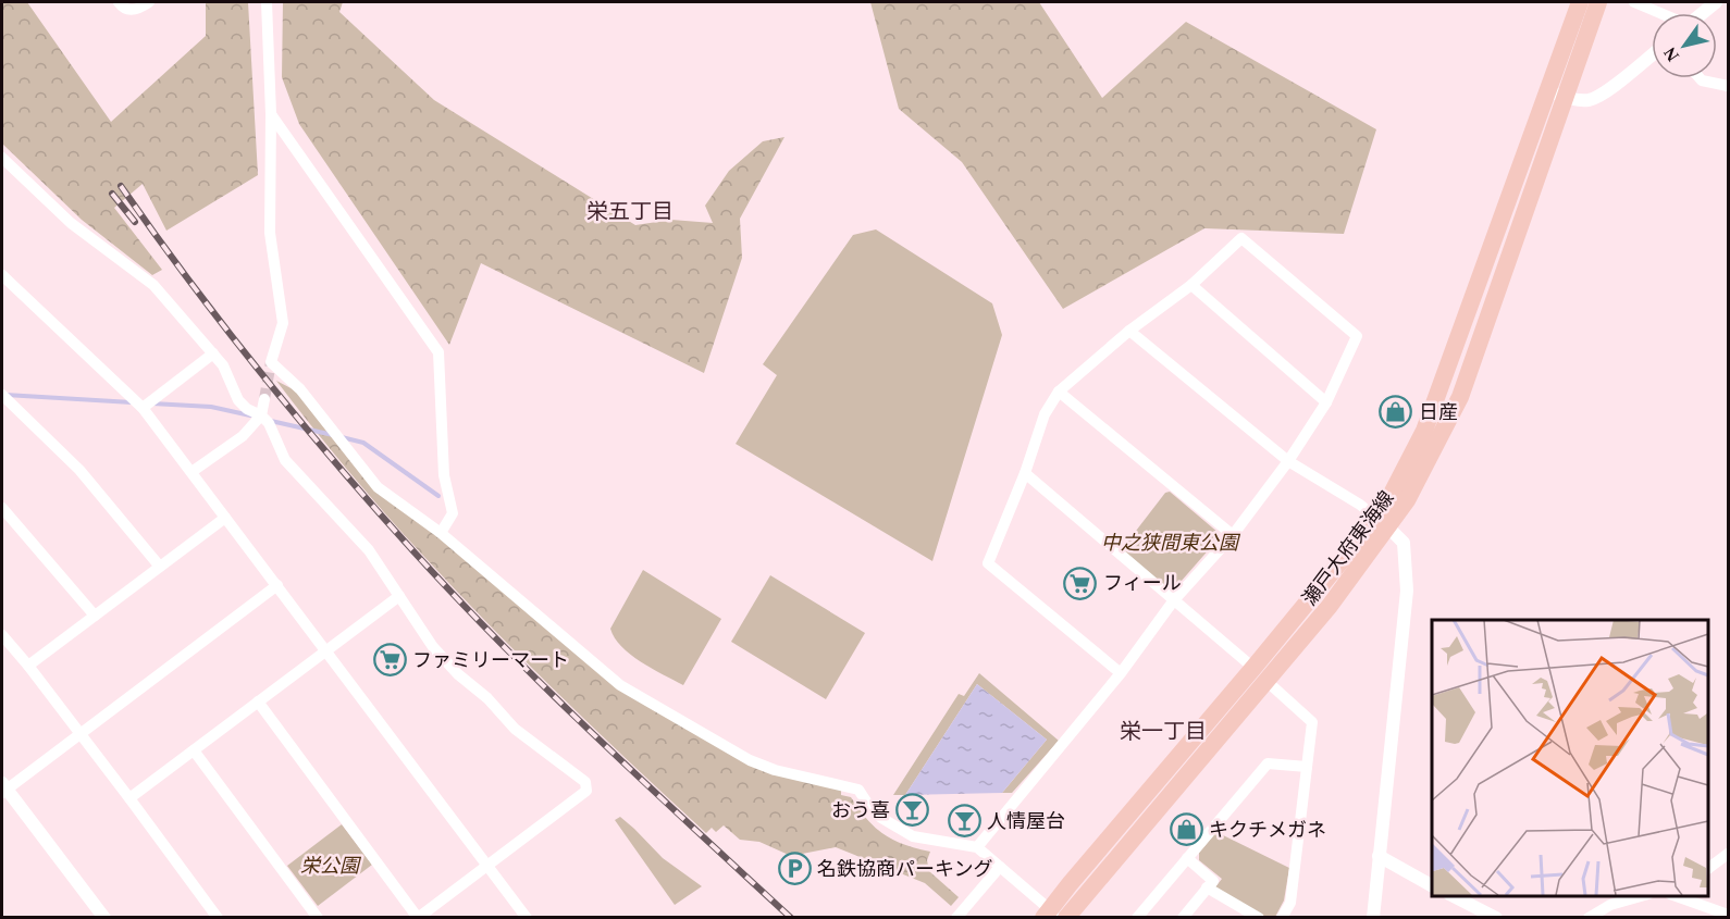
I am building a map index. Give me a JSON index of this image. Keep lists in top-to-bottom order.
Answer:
{
  "streets": {
    "main road": ["瀬戸大府東海線"]
  },
  "districts": ["栄五丁目", "栄一丁目"],
  "parks": ["中之狭間東公園", "栄公園"],
  "places": {
    "shop": ["日産", "キクチメガネ"],
    "supermarket": ["フィール", "ファミリーマート"],
    "bar": ["おう喜", "人情屋台"],
    "parking": ["名鉄協商パーキング"]
  },
  "north": "bottom left"
}
